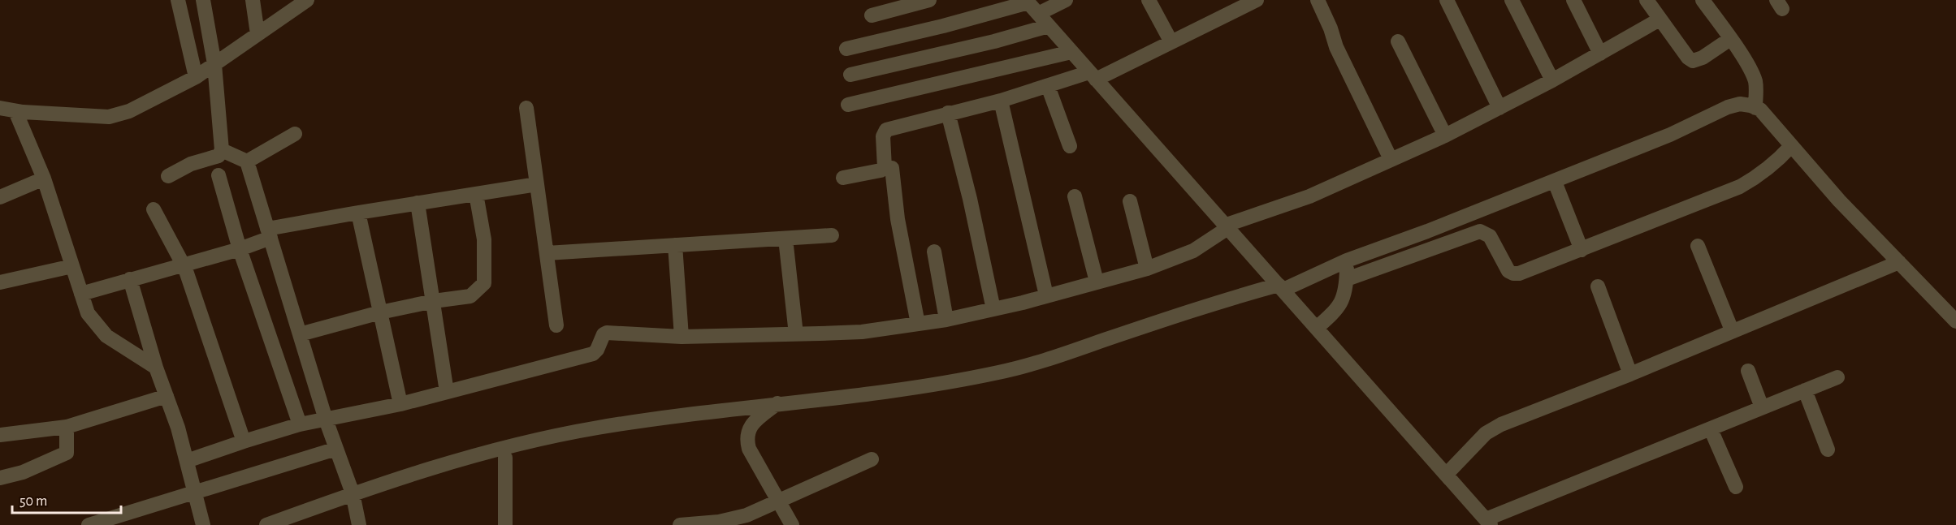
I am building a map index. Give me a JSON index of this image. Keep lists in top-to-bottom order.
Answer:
{
  "scale_bar": "50 m"
}
